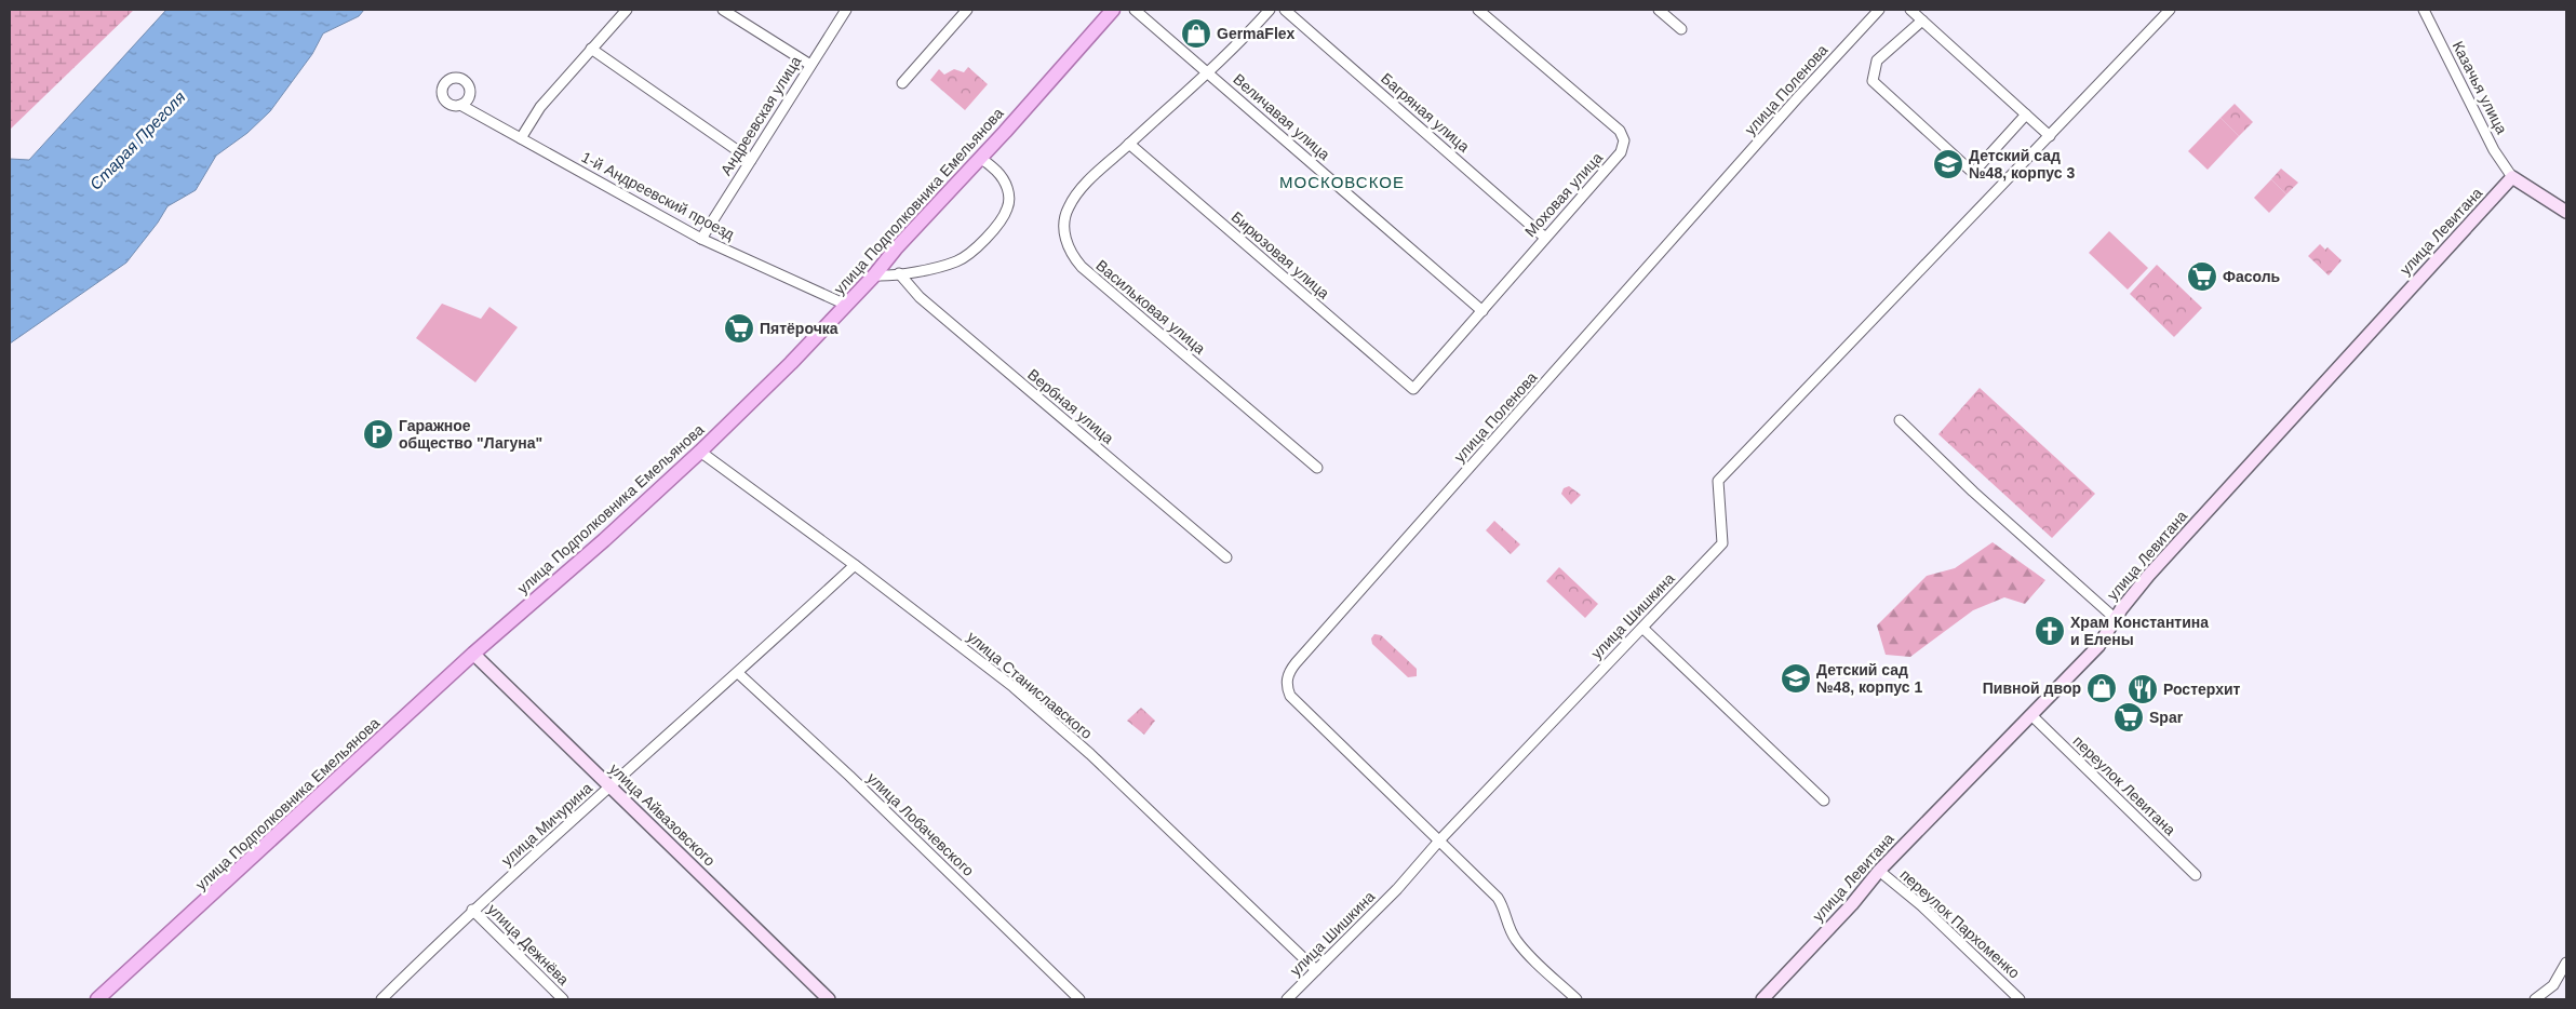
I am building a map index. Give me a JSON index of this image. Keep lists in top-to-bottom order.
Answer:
{
  "streets": {
    "main road": ["улица Подполковника Емельянова"],
    "street": [
      "Казачья улица",
      "улица Поленова",
      "Багряная улица",
      "Андреевская улица",
      "Величавая улица",
      "Моховая улица",
      "1-й Андреевский проезд",
      "улица Левитана",
      "Бирюзовая улица",
      "Васильковая улица",
      "Вербная улица",
      "улица Шишкина",
      "улица Станиславского",
      "переулок Левитана",
      "улица Айвазовского",
      "улица Мичурина",
      "улица Лобачевского",
      "переулок Пархоменко",
      "улица Дежнёва"
    ]
  },
  "crossings": [
    ["Казачья улица", "улица Левитана"],
    ["улица Поленова", "улица Шишкина"],
    ["Багряная улица", "Моховая улица"],
    ["Андреевская улица", "1-й Андреевский проезд"],
    ["Величавая улица", "Моховая улица"],
    ["Моховая улица", "Бирюзовая улица"],
    ["1-й Андреевский проезд", "улица Подполковника Емельянова"],
    ["улица Подполковника Емельянова", "улица Станиславского"],
    ["улица Подполковника Емельянова", "улица Айвазовского"],
    ["улица Левитана", "переулок Левитана"],
    ["улица Левитана", "переулок Пархоменко"],
    ["Бирюзовая улица", "Васильковая улица"],
    ["улица Шишкина", "улица Станиславского"],
    ["улица Станиславского", "улица Мичурина"],
    ["улица Айвазовского", "улица Мичурина"],
    ["улица Мичурина", "улица Лобачевского"],
    ["улица Мичурина", "улица Дежнёва"]
  ],
  "districts": ["МОСКОВСКОЕ"],
  "water": ["Старая Преголя"],
  "places": {
    "shop": ["GermaFlex", "Пивной двор"],
    "school or university": ["Детский сад №48, корпус 3", "Детский сад №48, корпус 1"],
    "supermarket": ["Фасоль", "Пятёрочка", "Spar"],
    "parking": ["Гаражное общество \"Лагуна\""],
    "church": ["Храм Константина и Елены"],
    "restaurant": ["Ростерхит"]
  }
}
